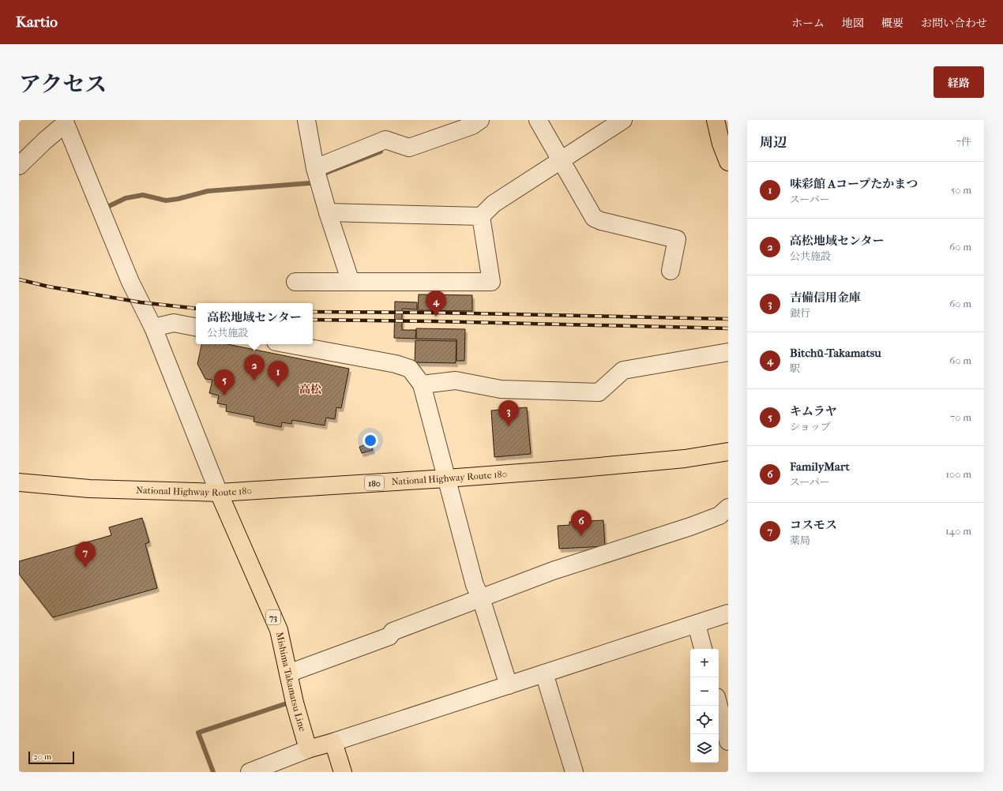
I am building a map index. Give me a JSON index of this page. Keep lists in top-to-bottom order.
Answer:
{
  "streets": {
    "main road": [
      "National Highway Route 180",
      "180",
      "73",
      "Mishima Takamatsu Line"
    ]
  },
  "crossings": [
    ["National Highway Route 180", "Mishima Takamatsu Line"]
  ],
  "districts": ["高松"],
  "scale_bar": "20 m",
  "page": {
    "header": "Kartio",
    "nav": [
      "ホーム",
      "地図",
      "概要",
      "お問い合わせ"
    ],
    "title": "アクセス",
    "buttons": "経路",
    "heading": ["周辺", "7件"],
    "list": [
      {
        "mark": "1",
        "name": "味彩館 Aコープたかまつ",
        "note": "スーパー",
        "value": "50 m"
      },
      {
        "mark": "2",
        "name": "高松地域センター",
        "note": "公共施設",
        "value": "60 m"
      },
      {
        "mark": "3",
        "name": "吉備信用金庫",
        "note": "銀行",
        "value": "60 m"
      },
      {
        "mark": "4",
        "name": "Bitchū-Takamatsu",
        "note": "駅",
        "value": "60 m"
      },
      {
        "mark": "5",
        "name": "キムラヤ",
        "note": "ショップ",
        "value": "70 m"
      },
      {
        "mark": "6",
        "name": "FamilyMart",
        "note": "スーパー",
        "value": "100 m"
      },
      {
        "mark": "7",
        "name": "コスモス",
        "note": "薬局",
        "value": "140 m"
      }
    ],
    "pins": [
      "4",
      "2",
      "1",
      "5",
      "3",
      "6",
      "7"
    ],
    "popup": ["高松地域センター", "公共施設"],
    "map_buttons": ["+", "−"],
    "scale": "20 m"
  }
}
